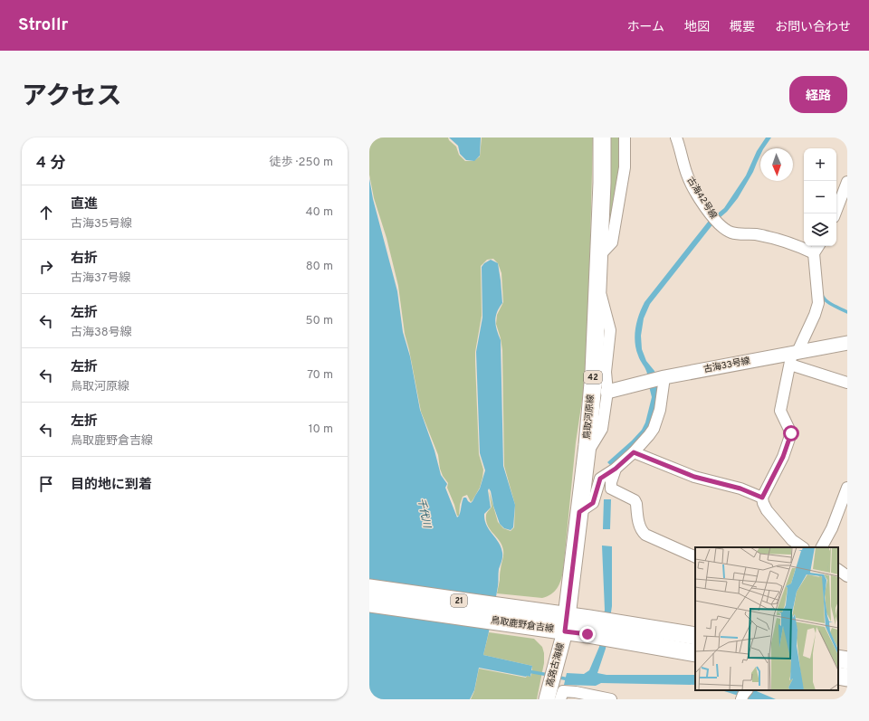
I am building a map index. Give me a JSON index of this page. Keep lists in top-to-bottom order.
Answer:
{
  "streets": {
    "main road": [
      "42",
      "鳥取河原線",
      "21",
      "鳥取鹿野倉吉線",
      "高路古海線"
    ],
    "street": ["古海42号線", "古海33号線"]
  },
  "crossings": [
    ["鳥取河原線", "鳥取鹿野倉吉線"],
    ["鳥取河原線", "高路古海線"],
    ["鳥取鹿野倉吉線", "高路古海線"]
  ],
  "water": ["千代川"],
  "north": "bottom",
  "page": {
    "header": "Strollr",
    "nav": [
      "ホーム",
      "地図",
      "概要",
      "お問い合わせ"
    ],
    "title": "アクセス",
    "buttons": "経路",
    "heading": ["4 分", "徒歩 · 250 m"],
    "map_buttons": ["+", "−"],
    "list": [
      ["直進", "古海35号線", "40 m"],
      ["右折", "古海37号線", "80 m"],
      ["左折", "古海38号線", "50 m"],
      ["左折", "鳥取河原線", "70 m"],
      ["左折", "鳥取鹿野倉吉線", "10 m"],
      "目的地に到着"
    ]
  }
}
